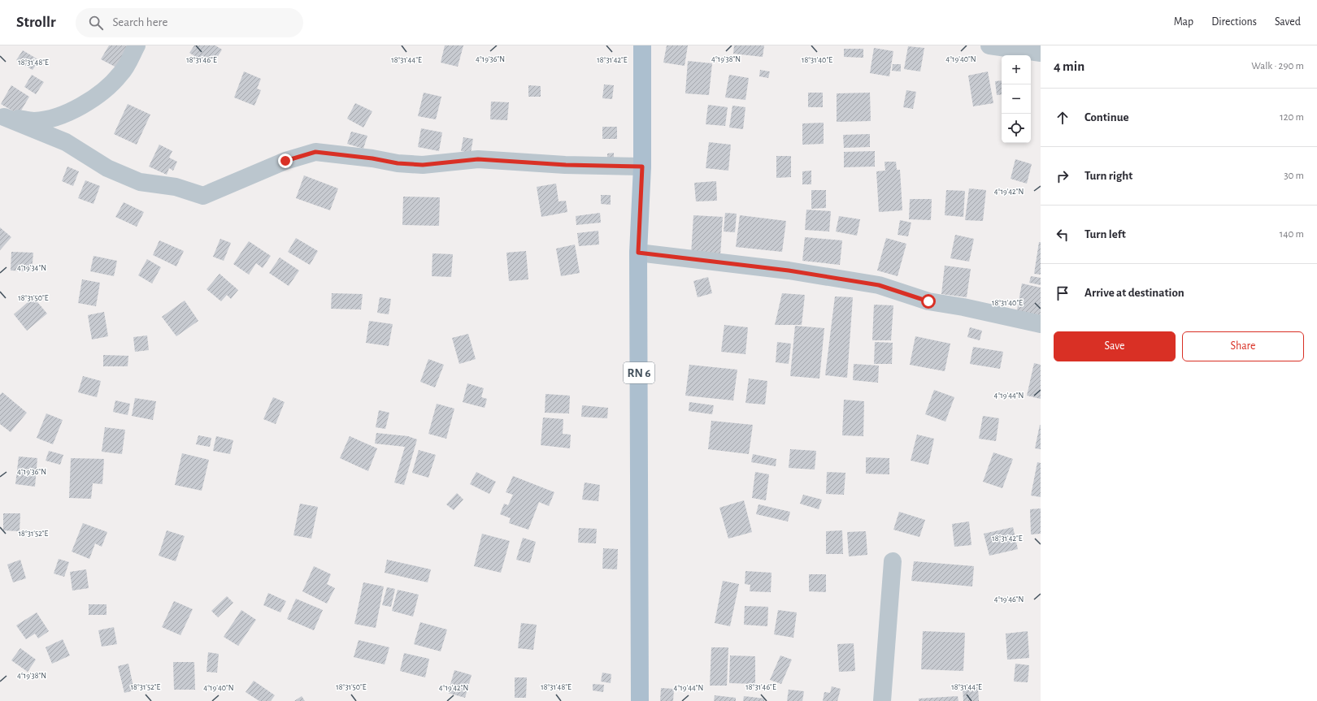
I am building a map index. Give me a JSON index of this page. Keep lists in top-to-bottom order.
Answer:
{
  "streets": {
    "main road": ["RN 6"]
  },
  "page": {
    "header": "Strollr",
    "search": "Search here",
    "nav": ["Map", "Directions", "Saved"],
    "heading": ["4 min", "Walk · 290 m"],
    "map_buttons": ["+", "−"],
    "list": [
      ["Continue", "120 m"],
      ["Turn right", "30 m"],
      ["Turn left", "140 m"],
      "Arrive at destination"
    ],
    "buttons": ["Save", "Share"]
  },
  "coordinates": [
    "4°19'36\"N",
    "4°19'38\"N",
    "4°19'40\"N",
    "18°31'46\"E",
    "18°31'44\"E",
    "18°31'42\"E",
    "18°31'40\"E",
    "18°31'48\"E",
    "4°19'42\"N",
    "4°19'34\"N",
    "18°31'50\"E",
    "4°19'44\"N",
    "18°31'52\"E",
    "4°19'46\"N"
  ]
}
